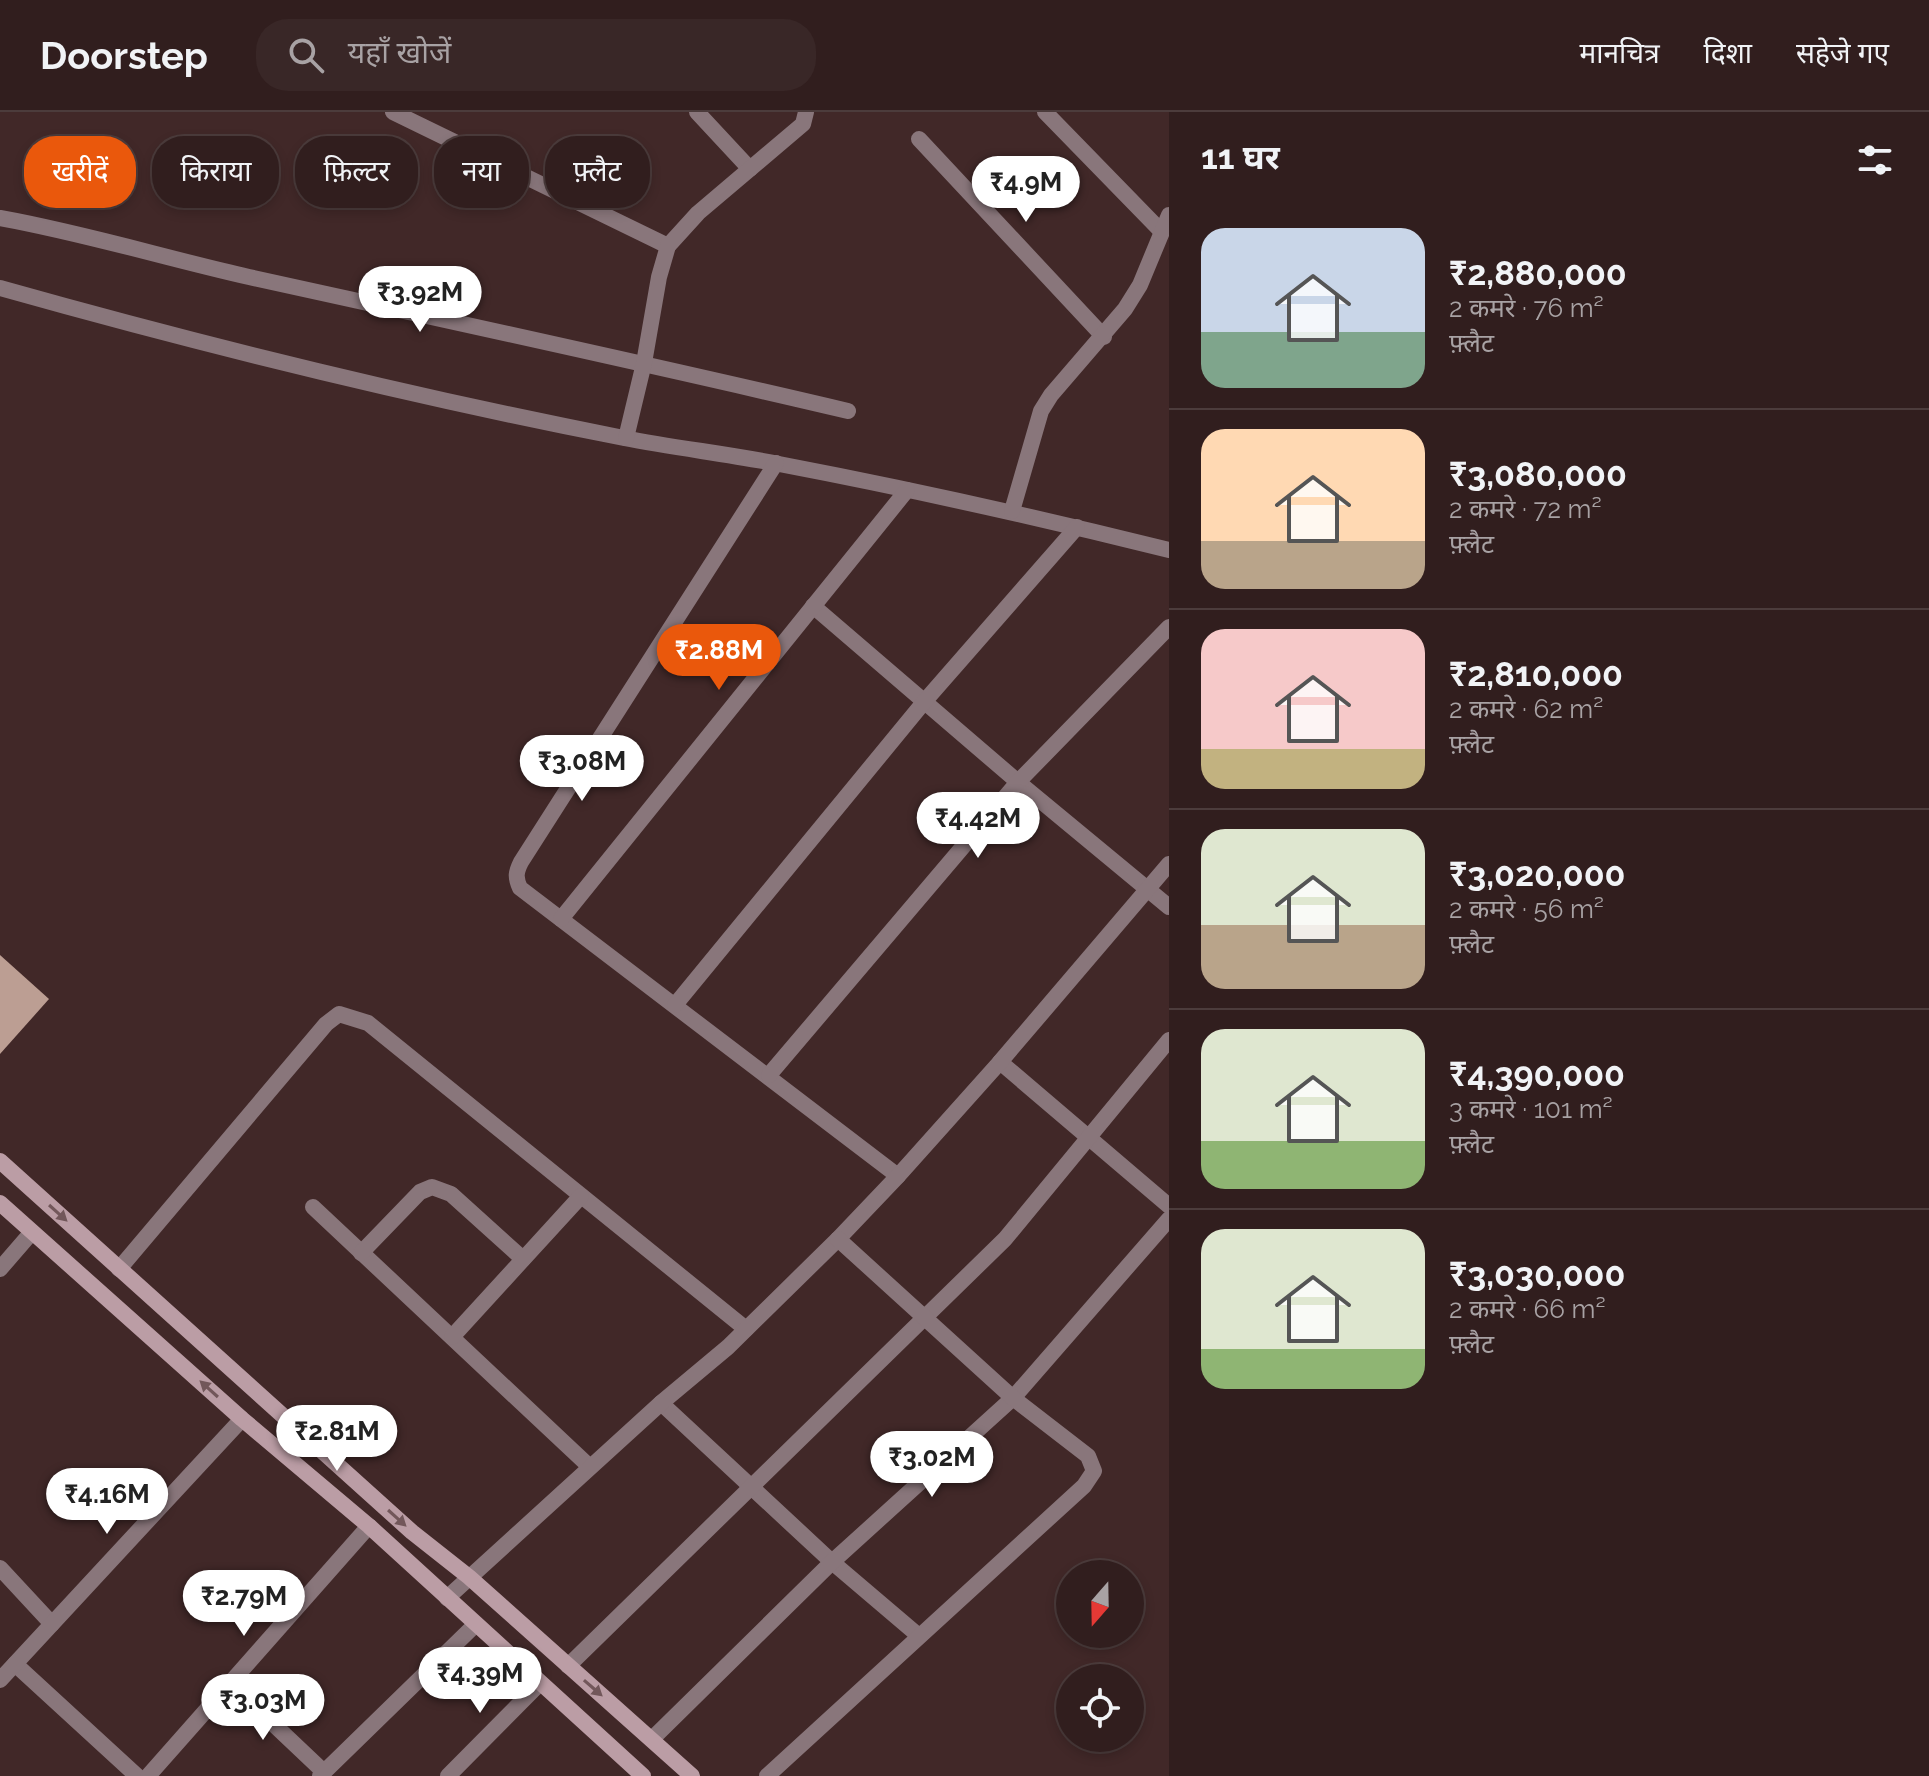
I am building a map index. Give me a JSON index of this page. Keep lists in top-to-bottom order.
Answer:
{
  "north": "bottom",
  "page": {
    "header": "Doorstep",
    "search": "यहाँ खोजें",
    "nav": ["मानचित्र", "दिशा", "सहेजे गए"],
    "heading": "11 घर",
    "chip": [
      "खरीदें",
      "किराया",
      "फ़िल्टर",
      "नया",
      "फ़्लैट"
    ],
    "price": [
      "₹4.9M",
      "₹3.92M",
      "₹2.88M",
      "₹3.08M",
      "₹4.42M",
      "₹2.81M",
      "₹3.02M",
      "₹4.16M",
      "₹2.79M",
      "₹4.39M",
      "₹3.03M"
    ],
    "list": [
      {
        "name": "₹2,880,000",
        "note": "2 कमरे · 76 m² · फ़्लैट"
      },
      {
        "name": "₹3,080,000",
        "note": "2 कमरे · 72 m² · फ़्लैट"
      },
      {
        "name": "₹2,810,000",
        "note": "2 कमरे · 62 m² · फ़्लैट"
      },
      {
        "name": "₹3,020,000",
        "note": "2 कमरे · 56 m² · फ़्लैट"
      },
      {
        "name": "₹4,390,000",
        "note": "3 कमरे · 101 m² · फ़्लैट"
      },
      {
        "name": "₹3,030,000",
        "note": "2 कमरे · 66 m² · फ़्लैट"
      }
    ]
  }
}
